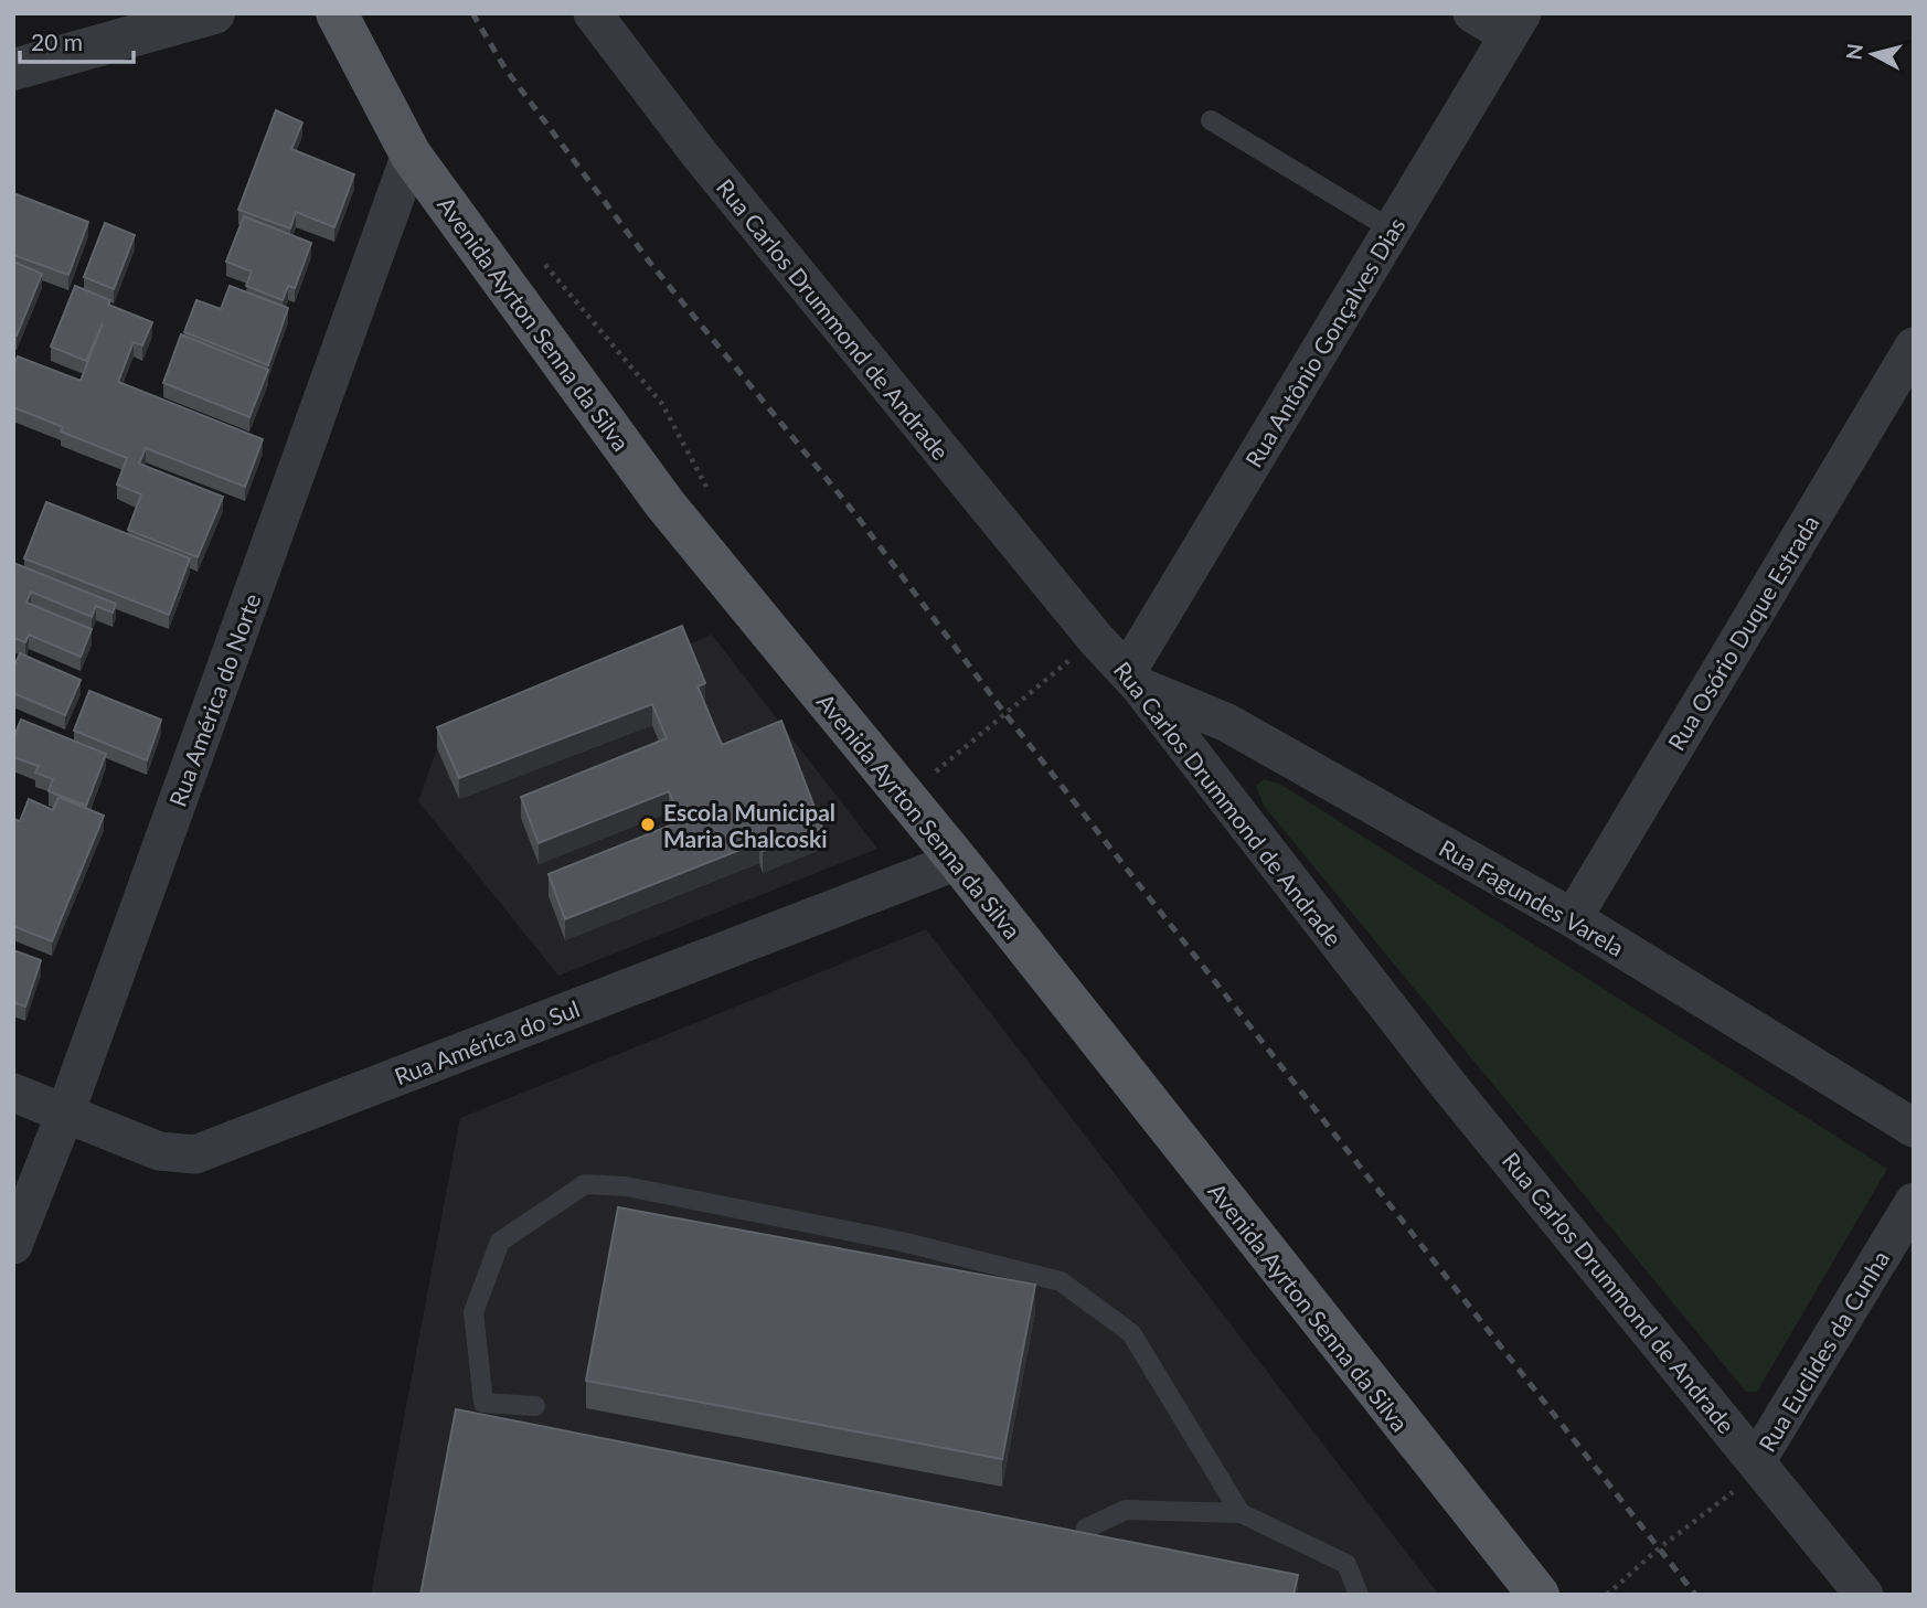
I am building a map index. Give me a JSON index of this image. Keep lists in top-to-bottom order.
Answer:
{
  "streets": {
    "main road": ["Avenida Ayrton Senna da Silva"],
    "street": [
      "Rua Carlos Drummond de Andrade",
      "Rua Antônio Gonçalves Dias",
      "Rua Osório Duque Estrada",
      "Rua América do Norte",
      "Rua Fagundes Varela",
      "Rua América do Sul",
      "Rua Euclides da Cunha"
    ]
  },
  "crossings": [
    ["Rua Carlos Drummond de Andrade", "Rua Antônio Gonçalves Dias"],
    ["Rua Carlos Drummond de Andrade", "Rua Fagundes Varela"],
    ["Rua Carlos Drummond de Andrade", "Rua Euclides da Cunha"],
    ["Avenida Ayrton Senna da Silva", "Rua América do Norte"],
    ["Avenida Ayrton Senna da Silva", "Rua América do Sul"],
    ["Rua Antônio Gonçalves Dias", "Rua Fagundes Varela"],
    ["Rua Osório Duque Estrada", "Rua Fagundes Varela"],
    ["Rua América do Norte", "Rua América do Sul"]
  ],
  "places": ["Escola Municipal Maria Chalcoski"],
  "scale_bar": "20 m",
  "north": "left"
}
